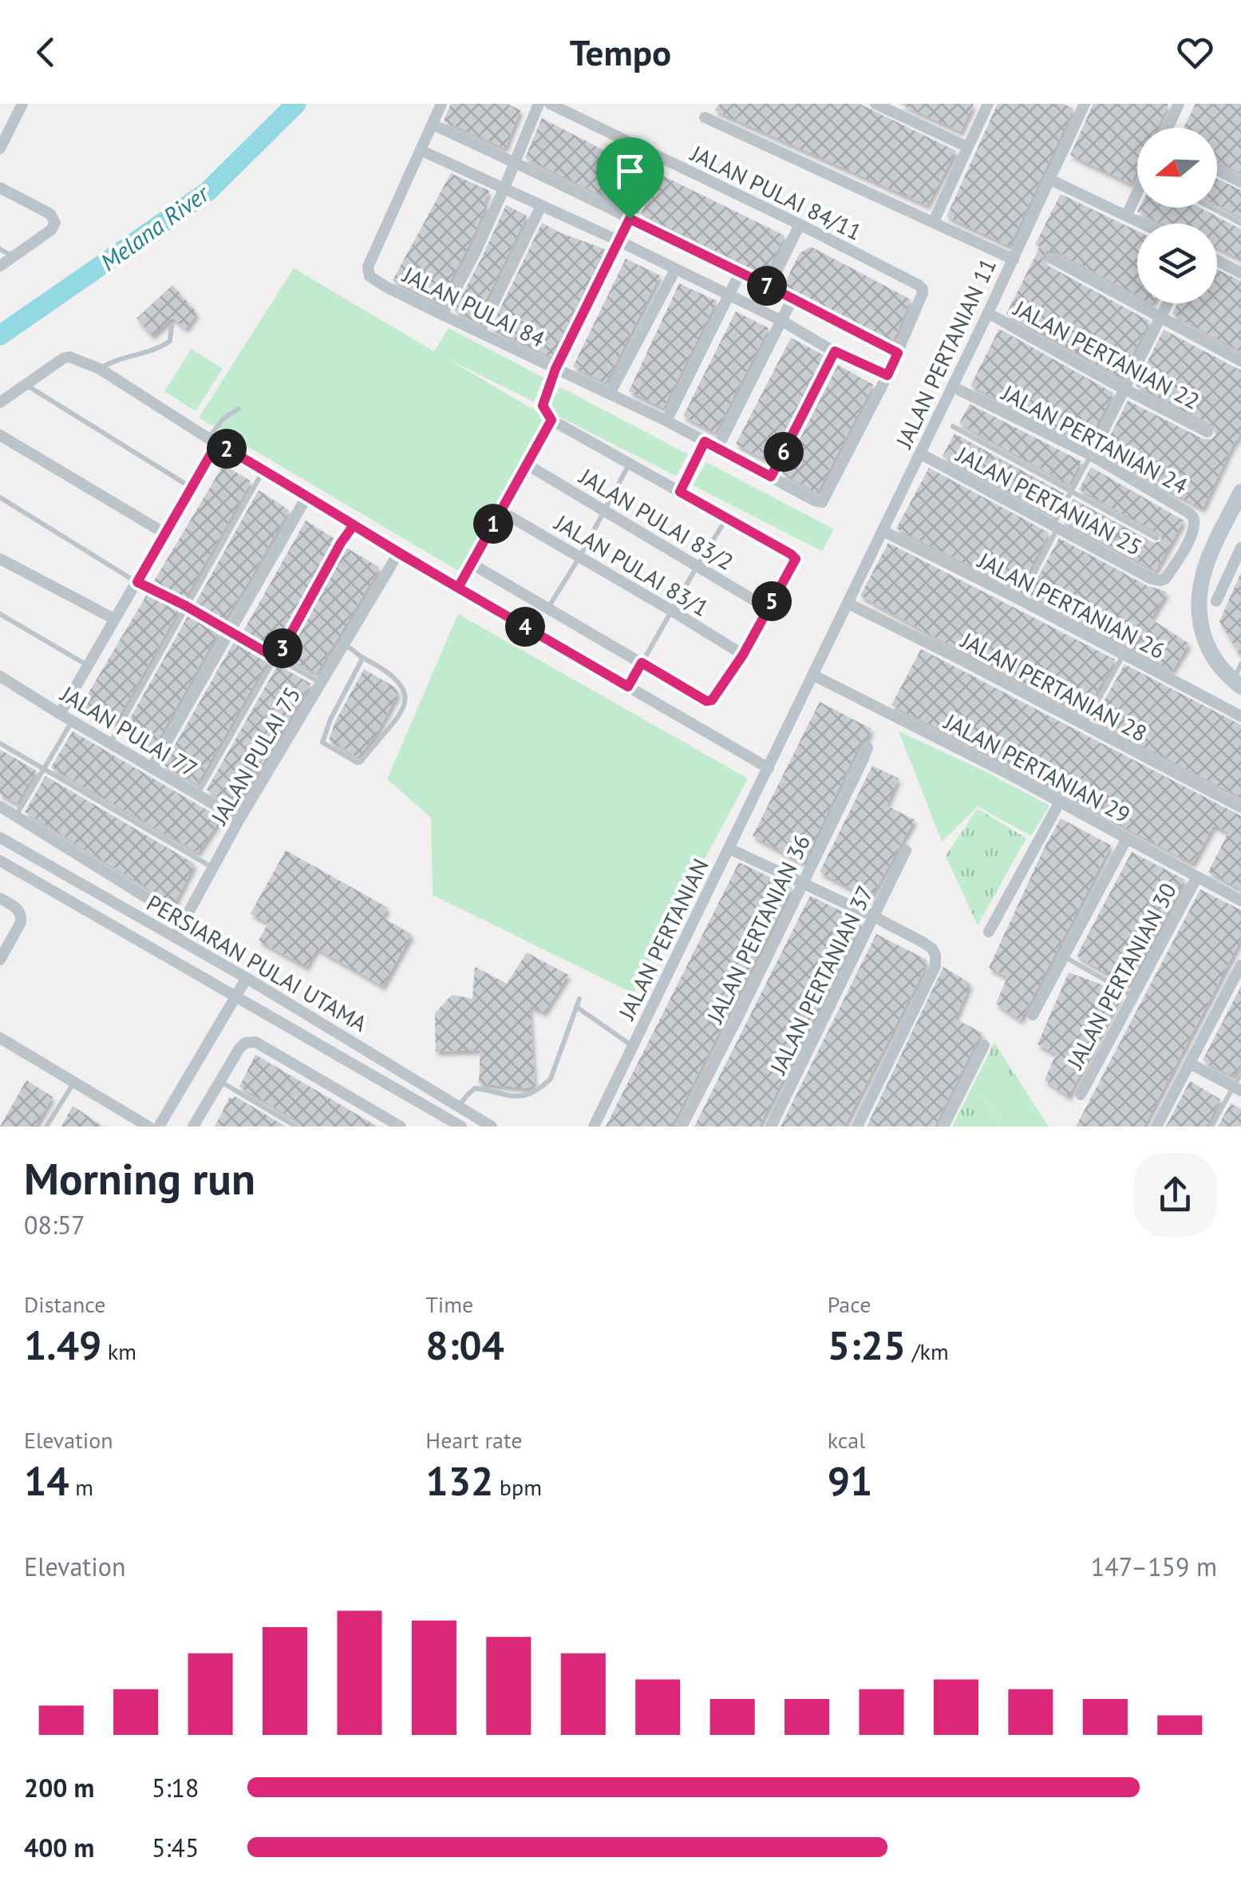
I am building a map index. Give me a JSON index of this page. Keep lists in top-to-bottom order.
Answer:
{
  "streets": {
    "street": [
      "JALAN PULAI 84/11",
      "JALAN PULAI 84",
      "JALAN PERTANIAN 11",
      "JALAN PERTANIAN 22",
      "JALAN PERTANIAN 24",
      "JALAN PERTANIAN 25",
      "JALAN PULAI 83/2",
      "JALAN PULAI 83/1",
      "JALAN PERTANIAN 26",
      "JALAN PERTANIAN 28",
      "JALAN PULAI 77",
      "JALAN PULAI 75",
      "JALAN PERTANIAN 29",
      "JALAN PERTANIAN 36",
      "JALAN PERTANIAN",
      "PERSIARAN PULAI UTAMA",
      "JALAN PERTANIAN 30",
      "JALAN PERTANIAN 37"
    ]
  },
  "crossings": [
    ["JALAN PULAI 84/11", "JALAN PULAI 84"],
    ["JALAN PERTANIAN 11", "JALAN PERTANIAN 22"],
    ["JALAN PERTANIAN 11", "JALAN PERTANIAN 24"],
    ["JALAN PERTANIAN 11", "JALAN PERTANIAN 25"],
    ["JALAN PERTANIAN 11", "JALAN PERTANIAN 26"],
    ["JALAN PERTANIAN 11", "JALAN PERTANIAN 28"],
    ["JALAN PERTANIAN 11", "JALAN PERTANIAN 29"],
    ["JALAN PERTANIAN 11", "JALAN PERTANIAN"],
    ["JALAN PERTANIAN 24", "JALAN PERTANIAN 25"],
    ["JALAN PULAI 77", "JALAN PULAI 75"],
    ["JALAN PULAI 75", "PERSIARAN PULAI UTAMA"],
    ["JALAN PERTANIAN 29", "JALAN PERTANIAN 30"]
  ],
  "water": ["Melana River"],
  "north": "left",
  "page": {
    "header": "Tempo",
    "pins": [
      "7",
      "2",
      "6",
      "1",
      "5",
      "4",
      "3"
    ],
    "heading": ["Morning run", "08:57"],
    "stats": [
      ["Distance", "1.49 km"],
      ["Time", "8:04"],
      ["Pace", "5:25 /km"],
      ["Elevation", "14 m"],
      ["Heart rate", "132 bpm"],
      ["kcal", "91"]
    ],
    "chart": ["Elevation", "147–159 m"],
    "list": [
      {
        "name": "200 m",
        "note": "5:18"
      },
      {
        "name": "400 m",
        "note": "5:45"
      }
    ]
  }
}
